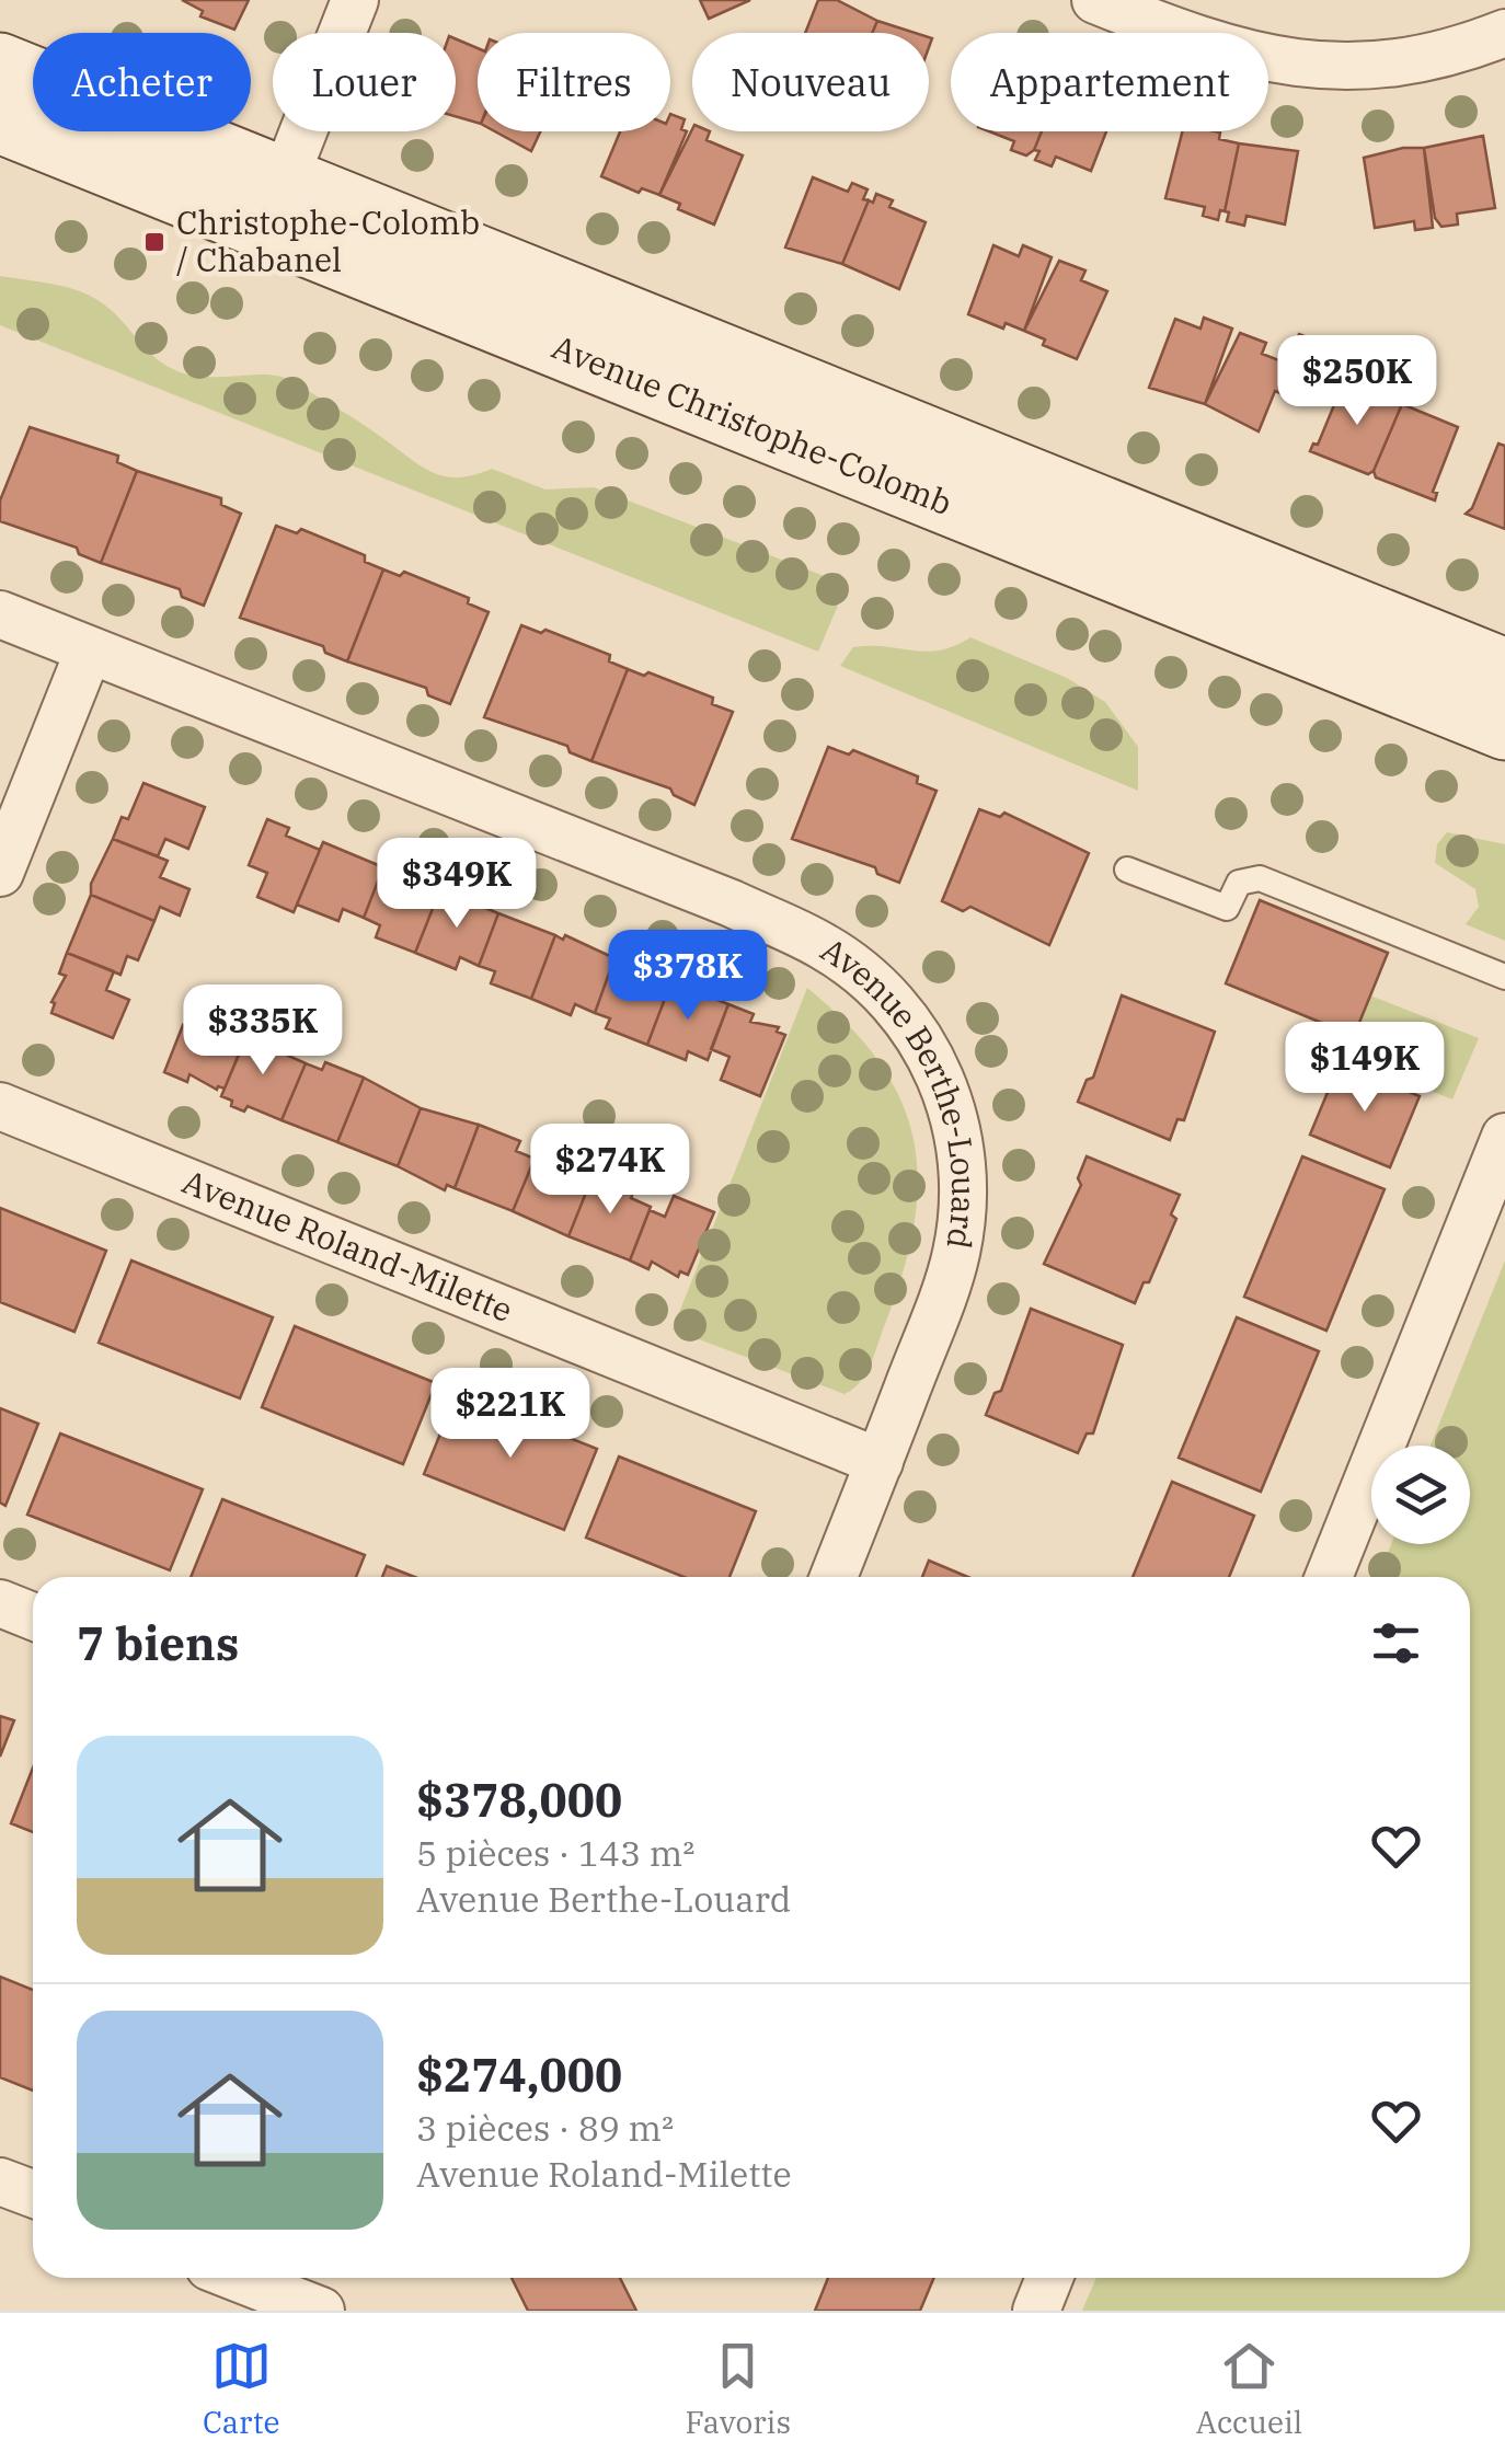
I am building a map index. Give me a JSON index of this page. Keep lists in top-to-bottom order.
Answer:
{
  "streets": {
    "main road": ["Avenue Christophe-Colomb"],
    "street": ["Avenue Berthe-Louard", "Avenue Roland-Milette"]
  },
  "crossings": [
    ["Avenue Berthe-Louard", "Avenue Roland-Milette"]
  ],
  "places": {
    "transit": ["Christophe-Colomb / Chabanel"]
  },
  "page": {
    "chip": [
      "Acheter",
      "Louer",
      "Filtres",
      "Nouveau",
      "Appartement"
    ],
    "price": [
      "$250K",
      "$349K",
      "$378K",
      "$335K",
      "$149K",
      "$274K",
      "$221K"
    ],
    "heading": "7 biens",
    "list": [
      {
        "name": "$378,000",
        "note": "5 pièces · 143 m² · Avenue Berthe-Louard"
      },
      {
        "name": "$274,000",
        "note": "3 pièces · 89 m² · Avenue Roland-Milette"
      }
    ],
    "tabs": ["Carte", "Favoris", "Accueil"]
  }
}
